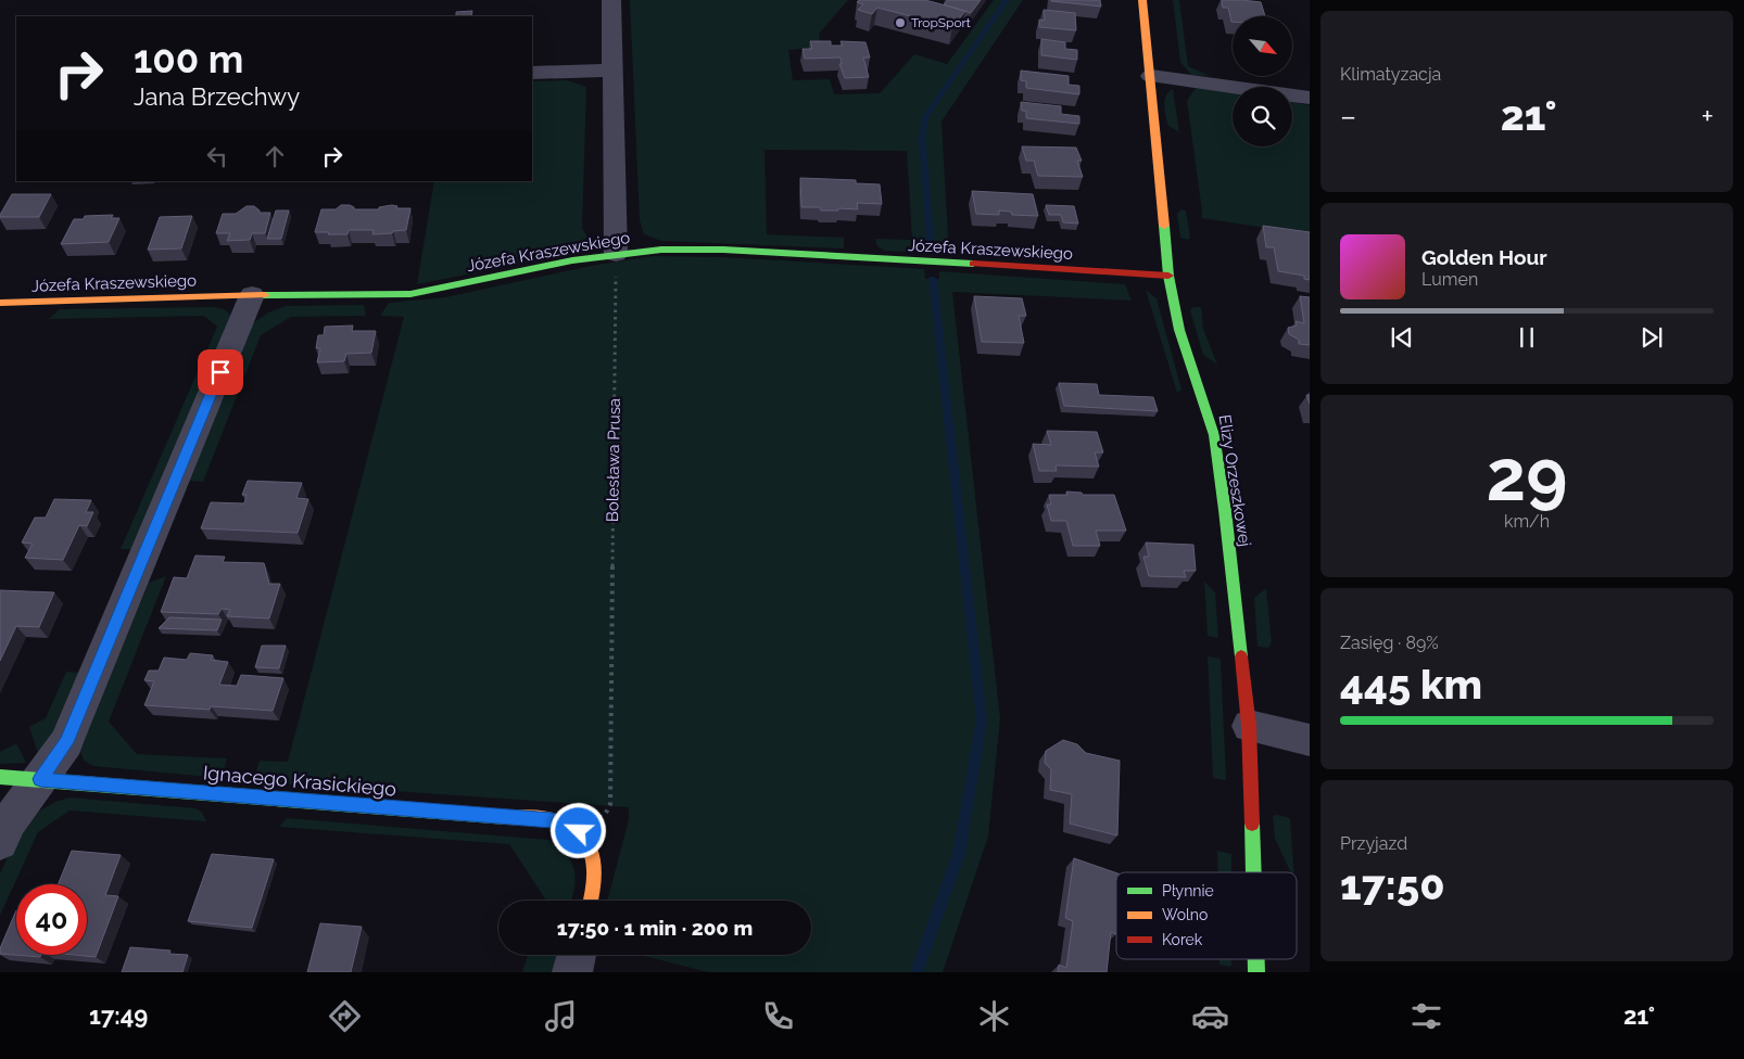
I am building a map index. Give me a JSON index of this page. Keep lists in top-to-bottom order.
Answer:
{
  "streets": {
    "street": ["Józefa Kraszewskiego", "Elizy Orzeszkowej", "Ignacego Krasickiego"],
    "path": ["Bolesława Prusa"]
  },
  "crossings": [
    ["Józefa Kraszewskiego", "Bolesława Prusa"],
    ["Józefa Kraszewskiego", "Elizy Orzeszkowej"],
    ["Bolesława Prusa", "Ignacego Krasickiego"]
  ],
  "places": ["TropSport"],
  "legend": ["Płynnie", "Wolno", "Korek"],
  "north": "bottom right",
  "page": {
    "tile": [
      "Klimatyzacja",
      ["29", "km/h"],
      ["Zasięg · 89%", "445 km"],
      ["Przyjazd", "17:50"]
    ],
    "turn": ["100 m", "Jana Brzechwy"],
    "heat": ["−", "21°", "+"],
    "song": ["Golden Hour", "Lumen"],
    "limit": "40",
    "trip": "17:50 · 1 min · 200 m",
    "tabs": ["17:49", "21°"]
  }
}
